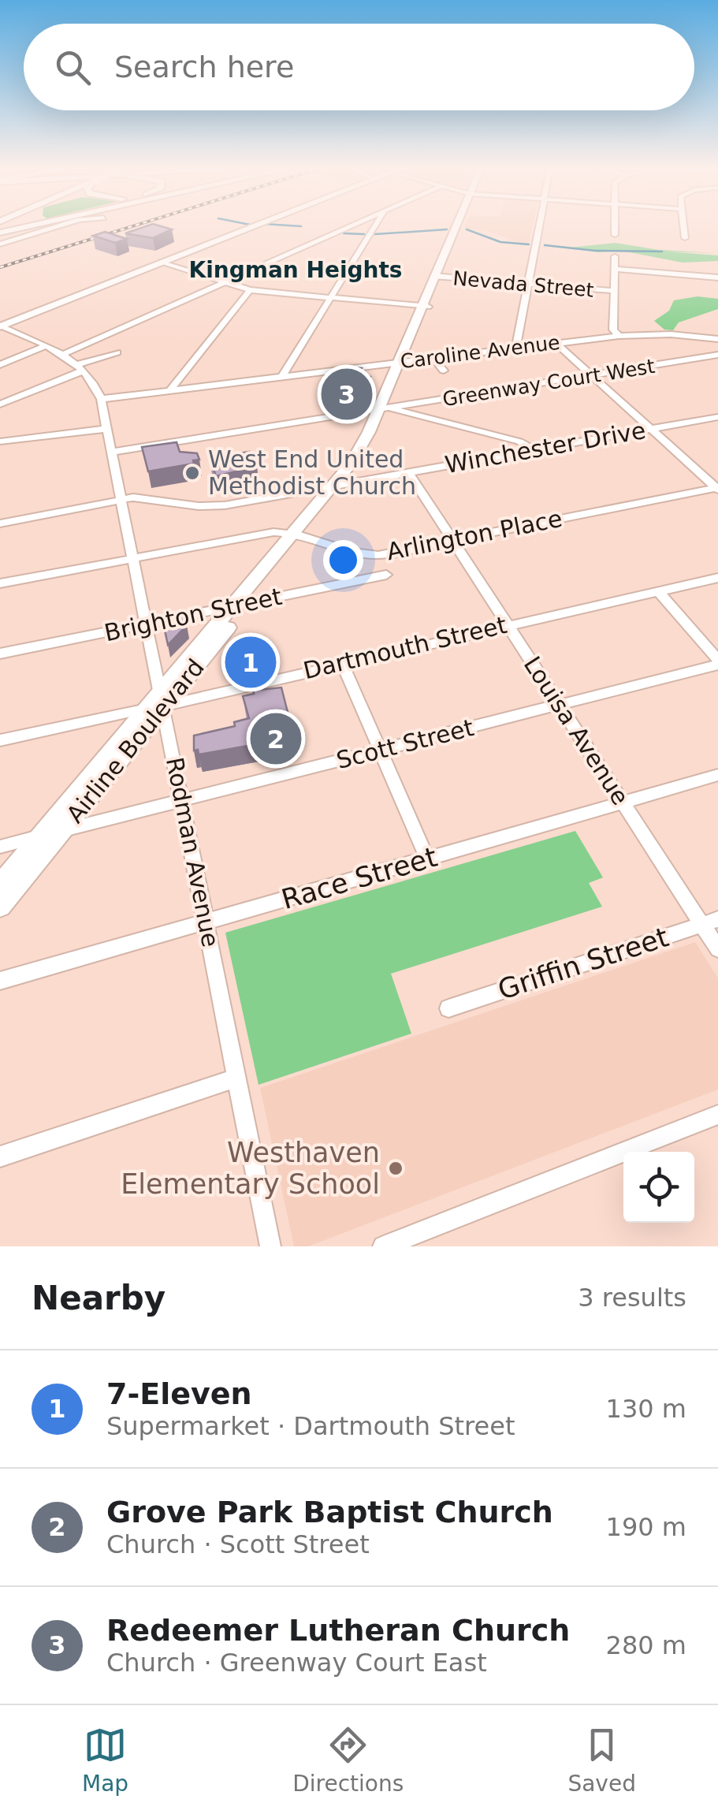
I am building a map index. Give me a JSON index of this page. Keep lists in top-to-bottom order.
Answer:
{
  "streets": {
    "main road": ["Airline Boulevard"],
    "street": [
      "Nevada Street",
      "Caroline Avenue",
      "Greenway Court West",
      "Winchester Drive",
      "Arlington Place",
      "Brighton Street",
      "Dartmouth Street",
      "Louisa Avenue",
      "Scott Street",
      "Rodman Avenue",
      "Race Street",
      "Griffin Street"
    ]
  },
  "crossings": [
    ["Nevada Street", "Airline Boulevard"],
    ["Caroline Avenue", "Airline Boulevard"],
    ["Caroline Avenue", "Rodman Avenue"],
    ["Greenway Court West", "Airline Boulevard"],
    ["Greenway Court West", "Rodman Avenue"],
    ["Winchester Drive", "Louisa Avenue"],
    ["Winchester Drive", "Airline Boulevard"],
    ["Winchester Drive", "Rodman Avenue"],
    ["Arlington Place", "Louisa Avenue"],
    ["Arlington Place", "Airline Boulevard"],
    ["Arlington Place", "Rodman Avenue"],
    ["Brighton Street", "Airline Boulevard"],
    ["Brighton Street", "Rodman Avenue"],
    ["Dartmouth Street", "Louisa Avenue"],
    ["Dartmouth Street", "Airline Boulevard"],
    ["Dartmouth Street", "Rodman Avenue"],
    ["Louisa Avenue", "Scott Street"],
    ["Louisa Avenue", "Race Street"],
    ["Louisa Avenue", "Griffin Street"],
    ["Airline Boulevard", "Scott Street"],
    ["Airline Boulevard", "Rodman Avenue"],
    ["Scott Street", "Rodman Avenue"],
    ["Rodman Avenue", "Race Street"]
  ],
  "districts": ["Kingman Heights"],
  "places": ["West End United Methodist Church", "Westhaven Elementary School"],
  "page": {
    "search": "Search here",
    "pins": ["3", "1", "2"],
    "heading": ["Nearby", "3 results"],
    "list": [
      {
        "mark": "1",
        "name": "7-Eleven",
        "note": "Supermarket · Dartmouth Street",
        "value": "130 m"
      },
      {
        "mark": "2",
        "name": "Grove Park Baptist Church",
        "note": "Church · Scott Street",
        "value": "190 m"
      },
      {
        "mark": "3",
        "name": "Redeemer Lutheran Church",
        "note": "Church · Greenway Court East",
        "value": "280 m"
      }
    ],
    "nav": ["Map", "Directions", "Saved"]
  }
}
